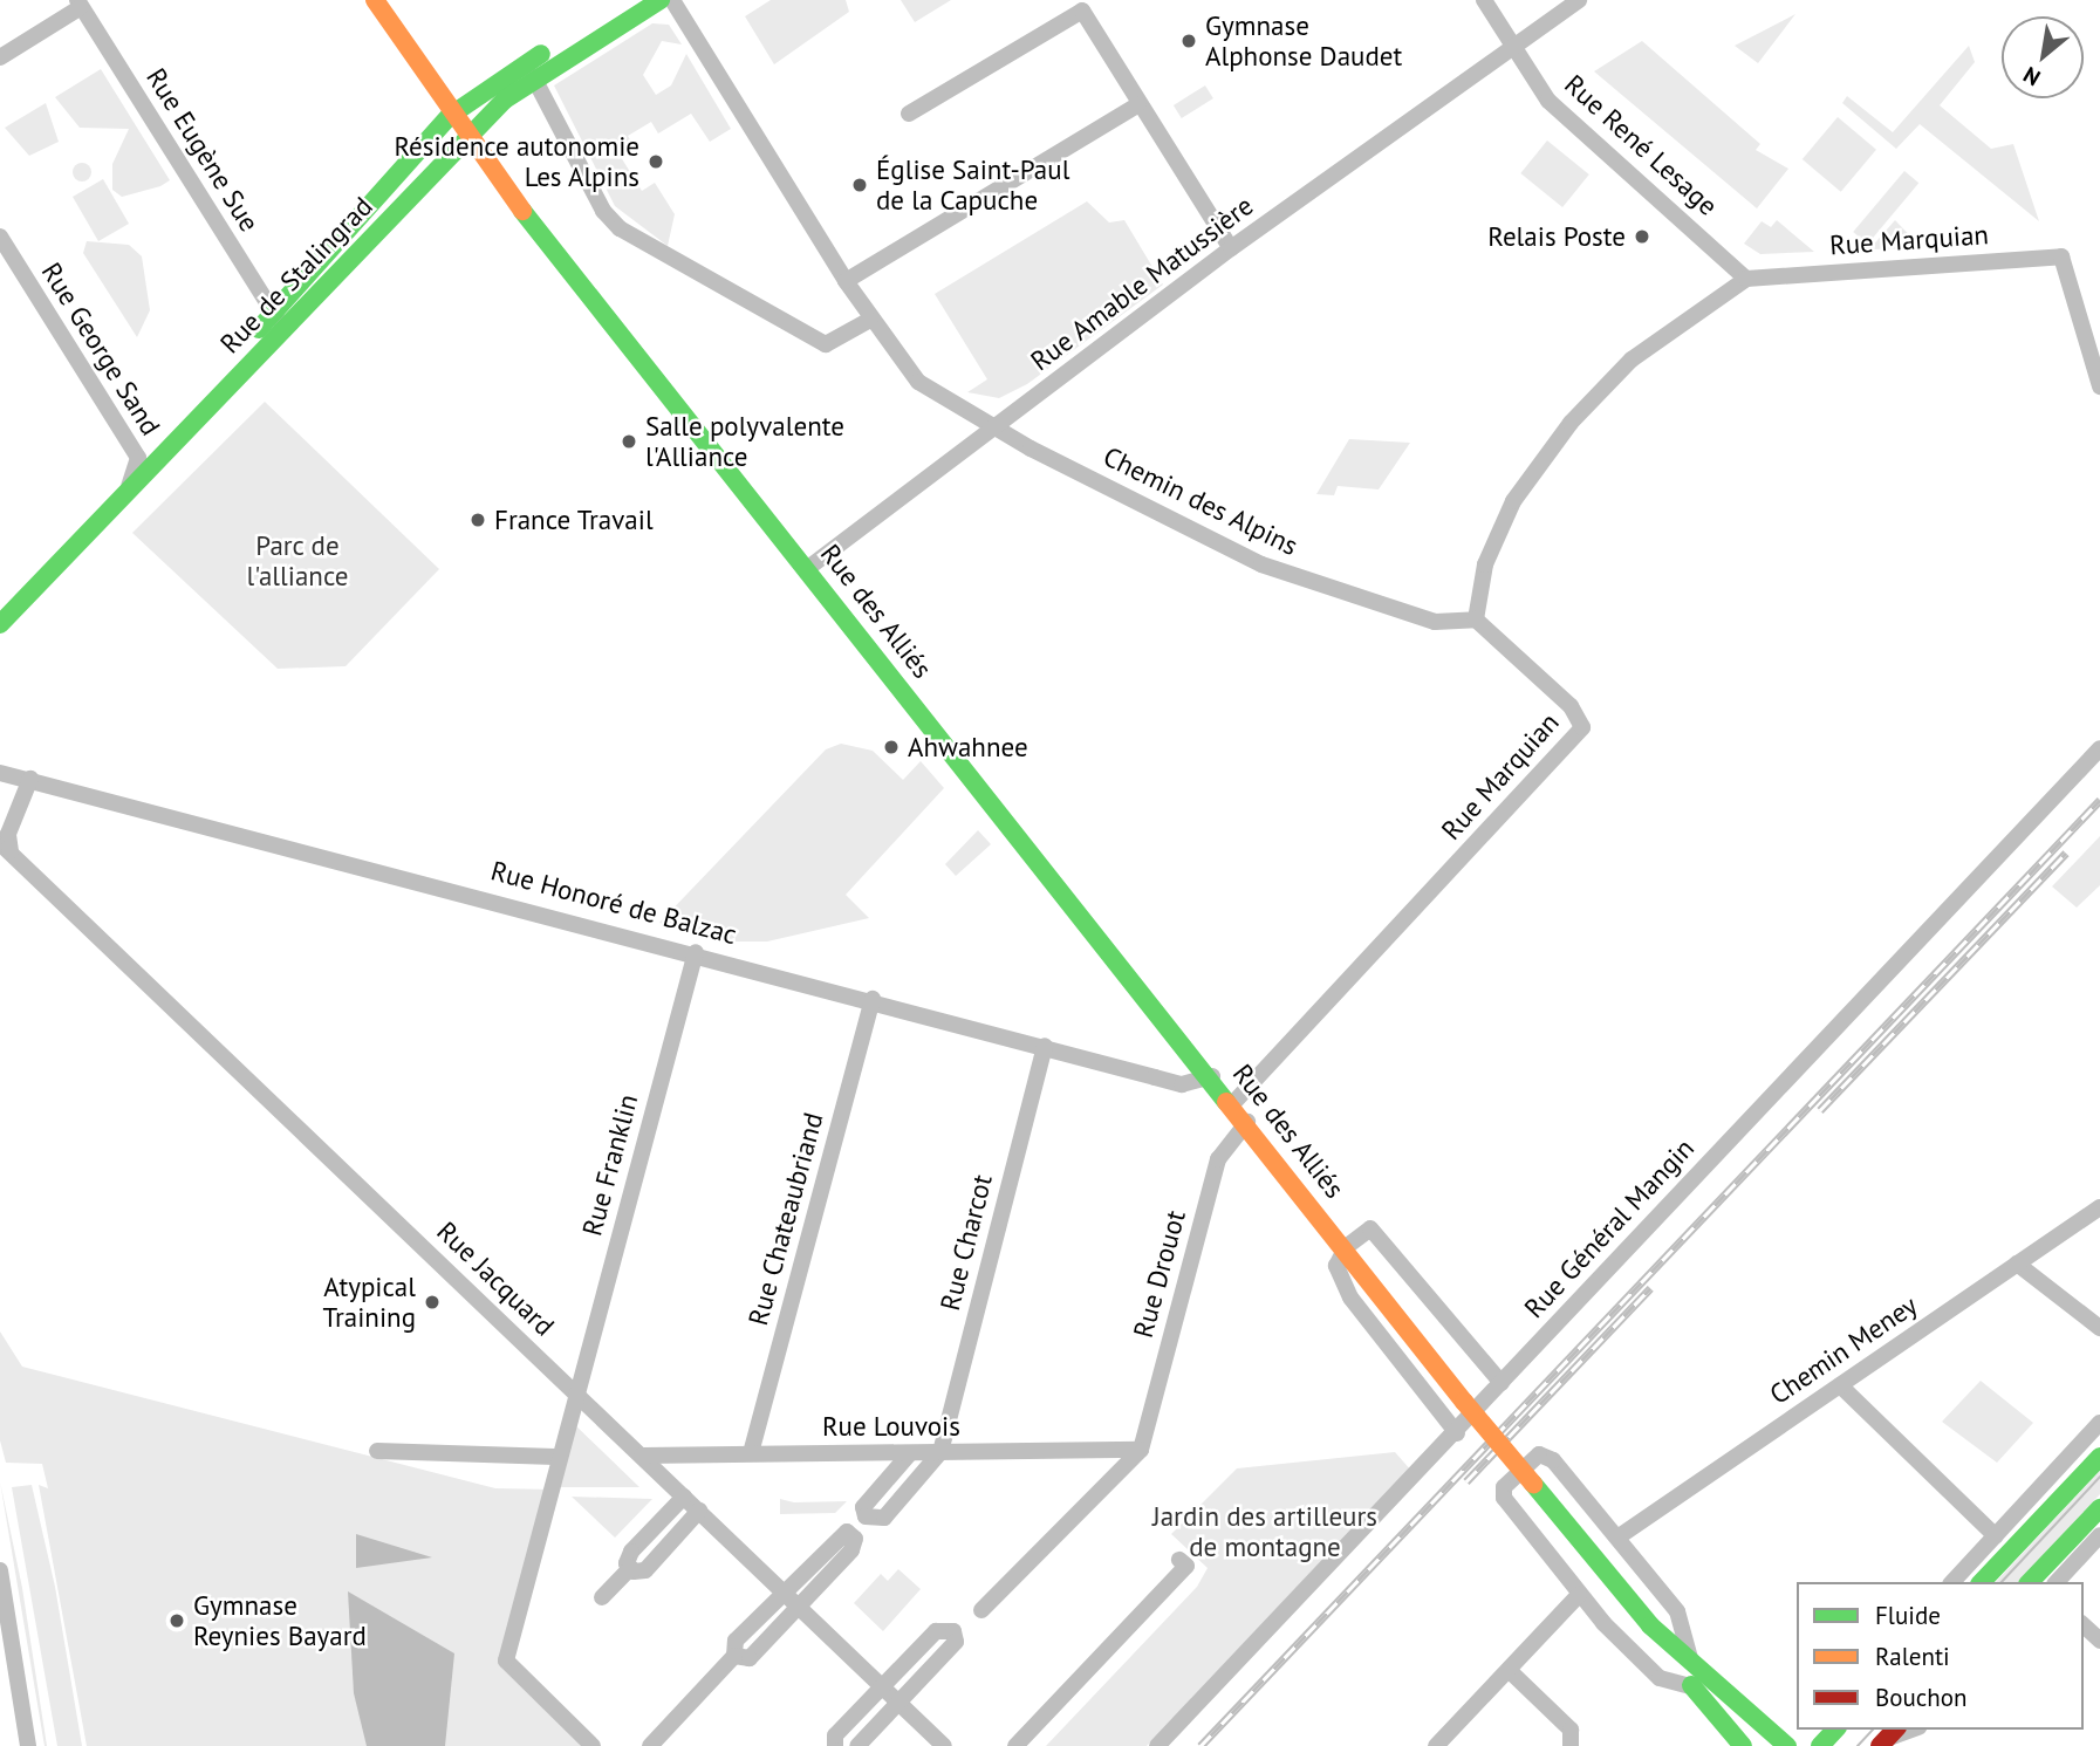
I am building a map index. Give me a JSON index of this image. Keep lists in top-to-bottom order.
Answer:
{
  "streets": {
    "main road": ["Rue de Stalingrad", "Rue des Alliés"],
    "street": [
      "Rue René Lesage",
      "Rue Eugène Sue",
      "Rue Marquian",
      "Rue Amable Matussière",
      "Rue George Sand",
      "Chemin des Alpins",
      "Rue Honoré de Balzac",
      "Rue Franklin",
      "Rue Chateaubriand",
      "Rue Général Mangin",
      "Rue Charcot",
      "Rue Drouot",
      "Rue Jacquard",
      "Chemin Meney",
      "Rue Louvois"
    ]
  },
  "crossings": [
    ["Rue René Lesage", "Rue Marquian"],
    ["Rue René Lesage", "Rue Amable Matussière"],
    ["Rue Eugène Sue", "Rue de Stalingrad"],
    ["Rue Marquian", "Chemin des Alpins"],
    ["Rue Marquian", "Rue des Alliés"],
    ["Rue de Stalingrad", "Rue George Sand"],
    ["Rue de Stalingrad", "Rue des Alliés"],
    ["Rue Amable Matussière", "Chemin des Alpins"],
    ["Rue Amable Matussière", "Rue des Alliés"],
    ["Rue des Alliés", "Rue Honoré de Balzac"],
    ["Rue des Alliés", "Rue Drouot"],
    ["Rue des Alliés", "Chemin Meney"],
    ["Rue Honoré de Balzac", "Rue Franklin"],
    ["Rue Honoré de Balzac", "Rue Chateaubriand"],
    ["Rue Honoré de Balzac", "Rue Charcot"],
    ["Rue Honoré de Balzac", "Rue Jacquard"],
    ["Rue Franklin", "Rue Jacquard"],
    ["Rue Chateaubriand", "Rue Louvois"],
    ["Rue Charcot", "Rue Louvois"],
    ["Rue Drouot", "Rue Louvois"],
    ["Rue Jacquard", "Rue Louvois"]
  ],
  "parks": ["Parc de l'alliance", "Jardin des artilleurs de montagne"],
  "places": [
    "Gymnase Alphonse Daudet",
    "Résidence autonomie Les Alpins",
    "Église Saint-Paul de la Capuche",
    "Relais Poste",
    "Salle polyvalente l'Alliance",
    "France Travail",
    "Ahwahnee",
    "Atypical Training",
    "Gymnase Reynies Bayard"
  ],
  "legend": ["Fluide", "Ralenti", "Bouchon"],
  "north": "bottom left"
}
